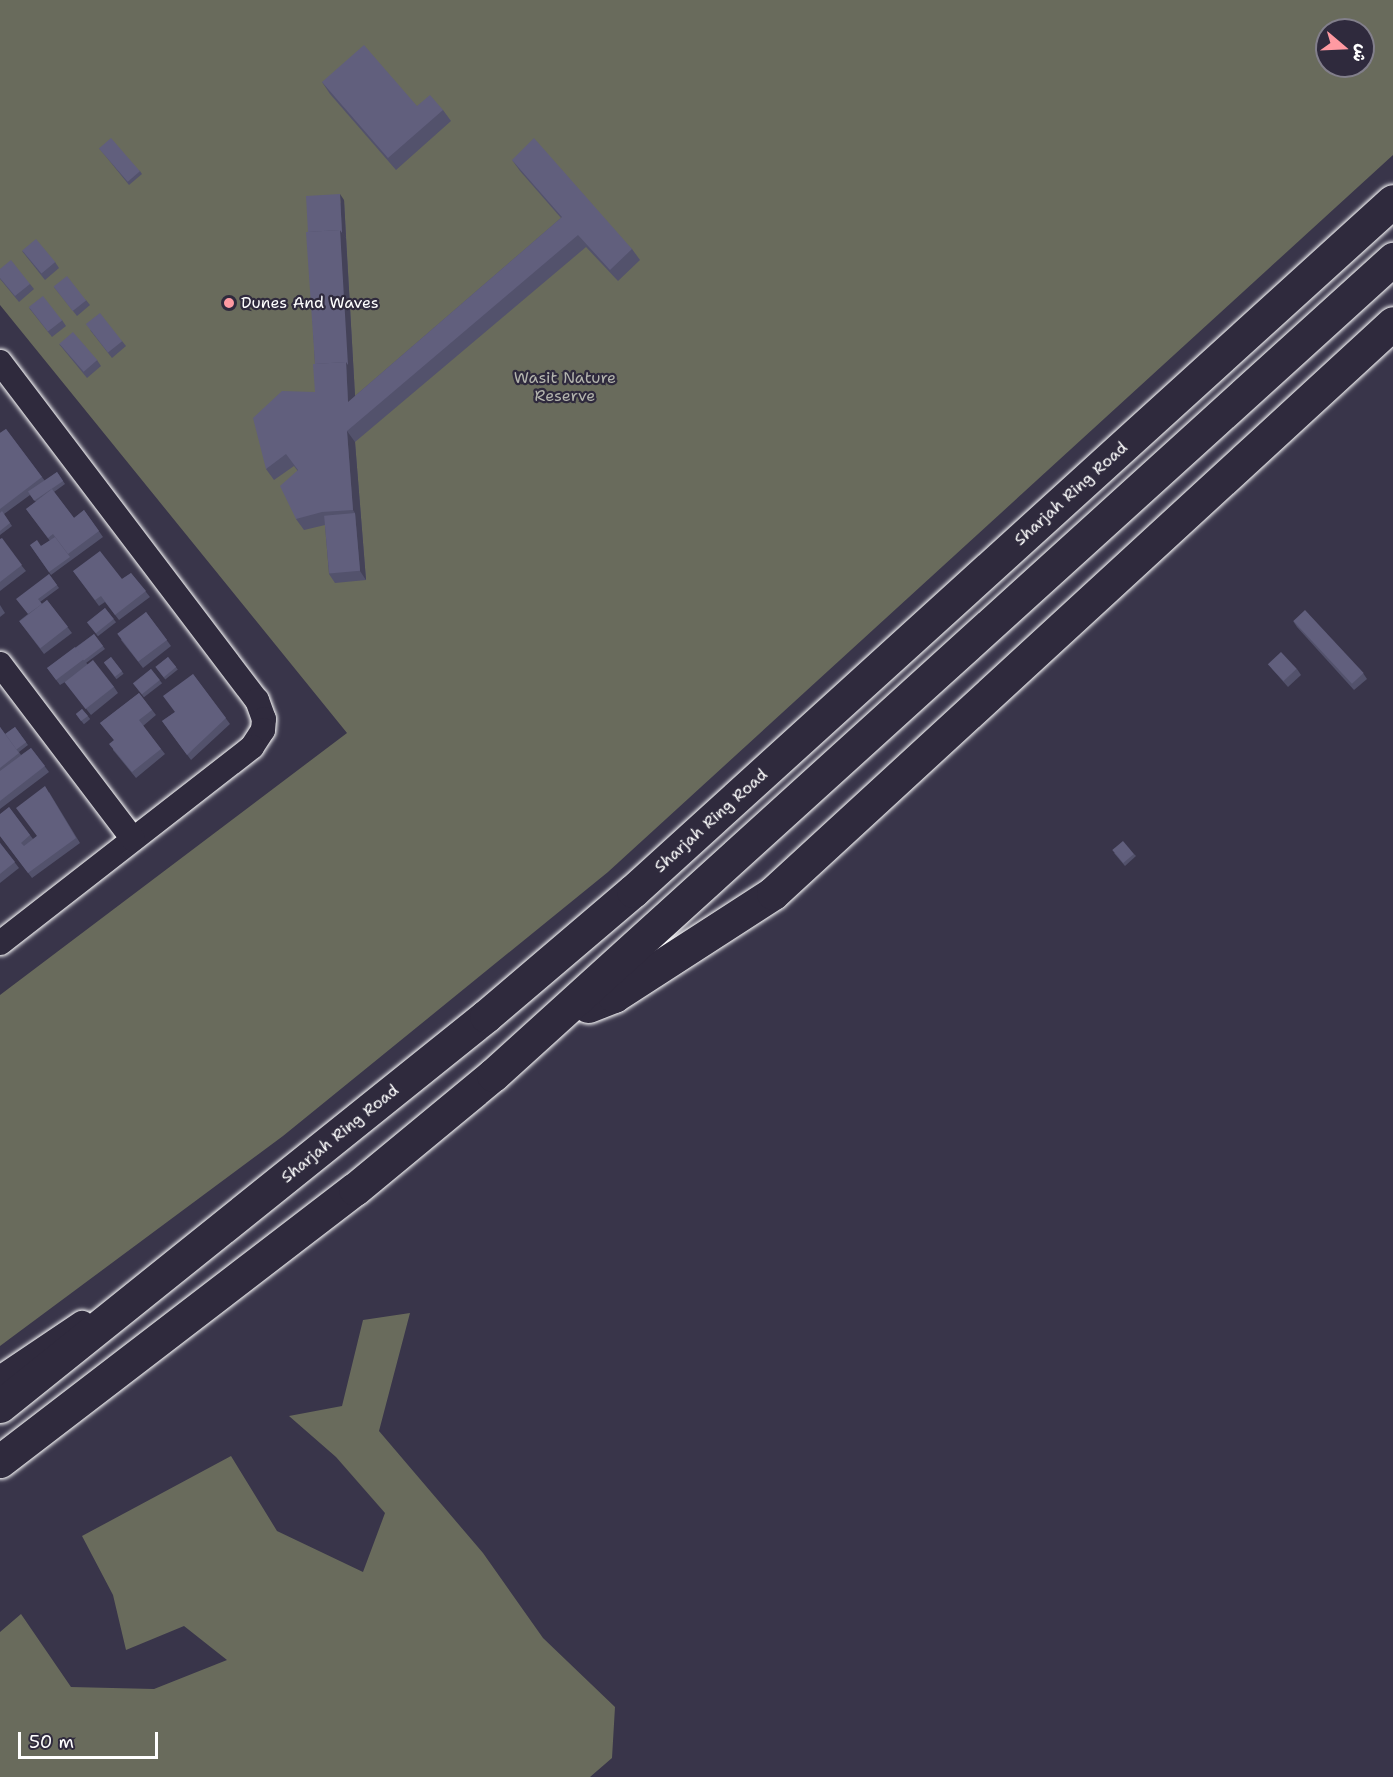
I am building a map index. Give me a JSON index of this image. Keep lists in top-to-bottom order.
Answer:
{
  "streets": {
    "highway": ["Sharjah Ring Road"]
  },
  "parks": ["Wasit Nature Reserve"],
  "places": ["Dunes And Waves"],
  "scale_bar": "50 m",
  "north": "right"
}
